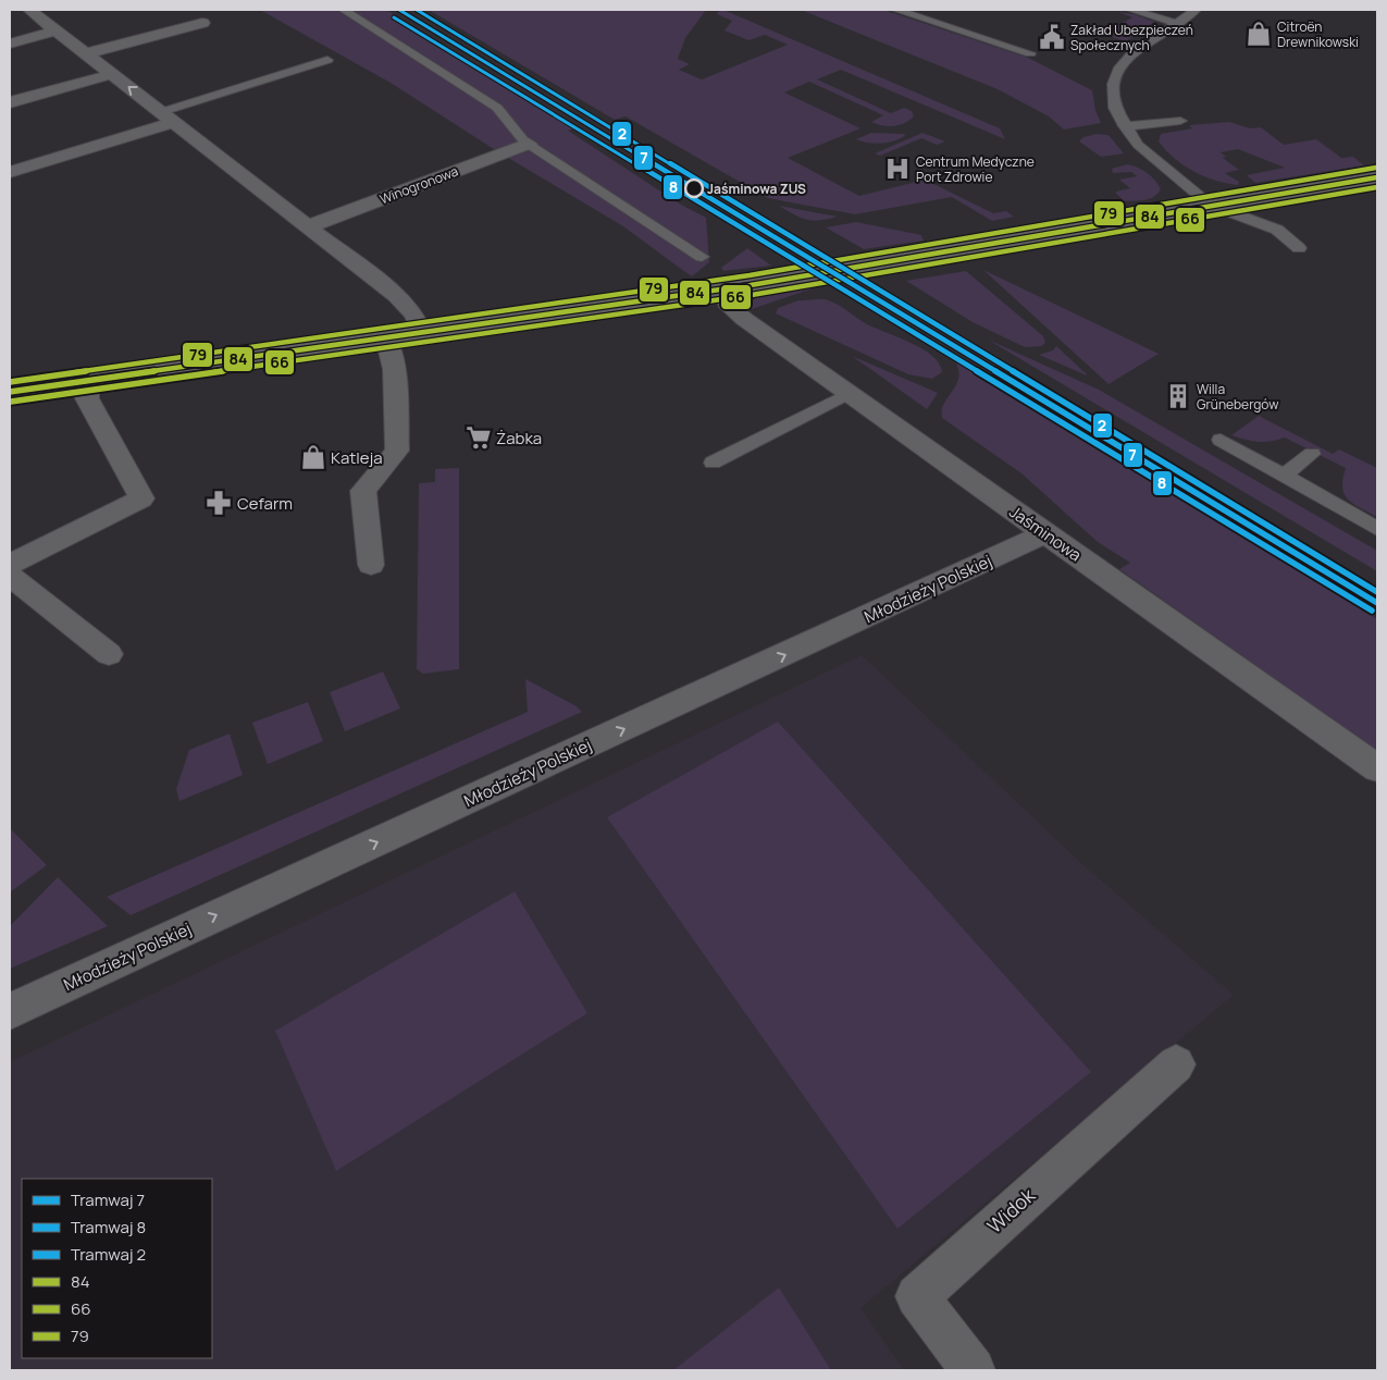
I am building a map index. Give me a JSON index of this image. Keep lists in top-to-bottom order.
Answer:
{
  "streets": {
    "street": [
      "Winogronowa",
      "Jaśminowa",
      "Młodzieży Polskiej",
      "Widok"
    ]
  },
  "crossings": [
    ["Jaśminowa", "Młodzieży Polskiej"]
  ],
  "one_way": ["Młodzieży Polskiej"],
  "places": {
    "shop": ["Citroën Drewnikowski", "Katleja"],
    "public building": ["Zakład Ubezpieczeń Społecznych"],
    "hospital": ["Centrum Medyczne Port Zdrowie"],
    "other": ["Jaśminowa ZUS"],
    "building": ["Willa Grünebergów"],
    "supermarket": ["Żabka"],
    "pharmacy": ["Cefarm"]
  },
  "lines": [
    "tram line 7",
    "tram line 2",
    "tram line 8",
    "transit line 79",
    "transit line 84",
    "transit line 66"
  ],
  "legend": [
    "Tramwaj 7",
    "Tramwaj 8",
    "Tramwaj 2",
    "84",
    "66",
    "79"
  ]
}
